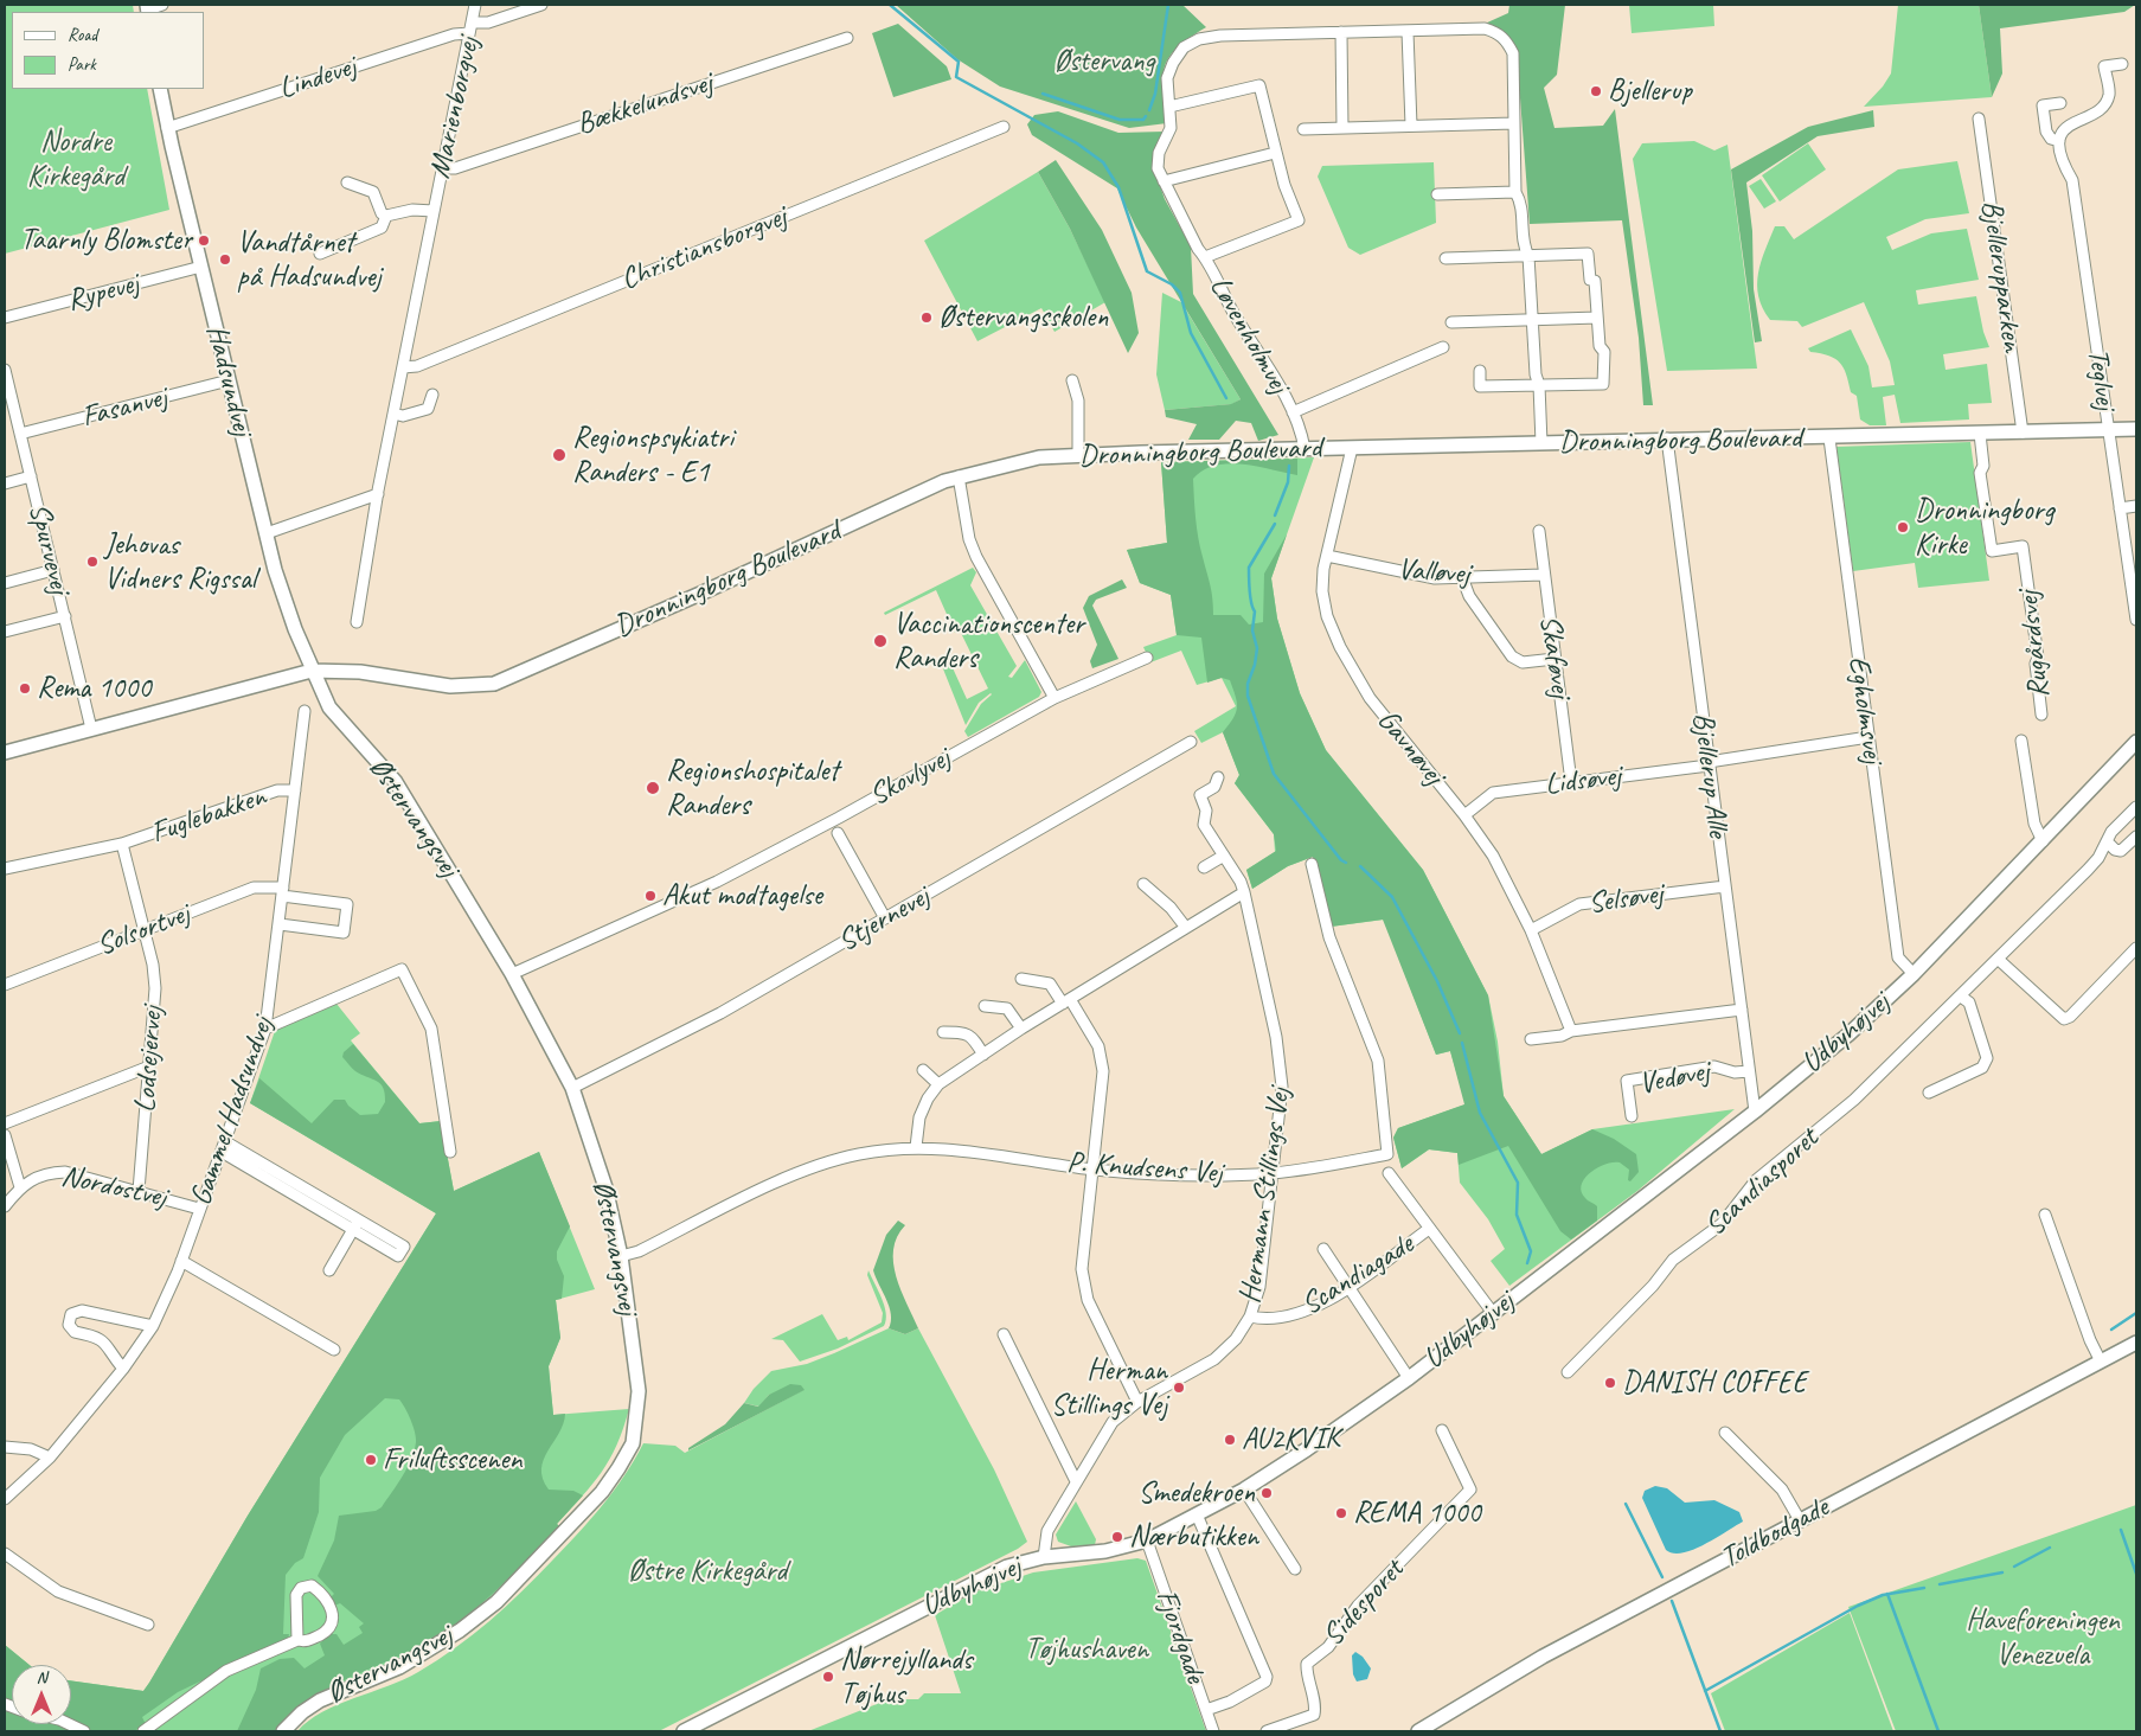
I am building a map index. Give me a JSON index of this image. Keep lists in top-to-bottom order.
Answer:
{
  "streets": {
    "street": [
      "Lindevej",
      "Bækkelundsvej",
      "Marienborgvej",
      "Christiansborgvej",
      "Bjellerupparken",
      "Rypevej",
      "Løvenholmvej",
      "Teglvej",
      "Hadsundvej",
      "Fasanvej",
      "Dronningborg Boulevard",
      "Spurvevej",
      "Valløvej",
      "Rugårdsvej",
      "Skaføvej",
      "Egholmsvej",
      "Gavnøvej",
      "Bjellerup Alle",
      "Skovlyvej",
      "Lidsøvej",
      "Fuglebakken",
      "Østervangsvej",
      "Selsøvej",
      "Stjernevej",
      "Solsortvej",
      "Udbyhøjvej",
      "Lodsejervej",
      "Vedøvej",
      "Gammel Hadsundvej",
      "P. Knudsens Vej",
      "Scandiasporet",
      "Nordostvej",
      "Hermann Stillings Vej",
      "Scandiagade",
      "Toldbodgade",
      "Sidesporet",
      "Fjordgade"
    ]
  },
  "crossings": [
    ["Lindevej", "Marienborgvej"],
    ["Lindevej", "Hadsundvej"],
    ["Bækkelundsvej", "Marienborgvej"],
    ["Marienborgvej", "Christiansborgvej"],
    ["Bjellerupparken", "Dronningborg Boulevard"],
    ["Rypevej", "Hadsundvej"],
    ["Løvenholmvej", "Dronningborg Boulevard"],
    ["Teglvej", "Dronningborg Boulevard"],
    ["Hadsundvej", "Fasanvej"],
    ["Hadsundvej", "Dronningborg Boulevard"],
    ["Hadsundvej", "Østervangsvej"],
    ["Fasanvej", "Spurvevej"],
    ["Dronningborg Boulevard", "Spurvevej"],
    ["Dronningborg Boulevard", "Rugårdsvej"],
    ["Dronningborg Boulevard", "Egholmsvej"],
    ["Dronningborg Boulevard", "Gavnøvej"],
    ["Dronningborg Boulevard", "Bjellerup Alle"],
    ["Dronningborg Boulevard", "Østervangsvej"],
    ["Valløvej", "Skaføvej"],
    ["Valløvej", "Gavnøvej"],
    ["Skaføvej", "Lidsøvej"],
    ["Egholmsvej", "Lidsøvej"],
    ["Egholmsvej", "Udbyhøjvej"],
    ["Gavnøvej", "Lidsøvej"],
    ["Gavnøvej", "Selsøvej"],
    ["Bjellerup Alle", "Lidsøvej"],
    ["Bjellerup Alle", "Selsøvej"],
    ["Bjellerup Alle", "Udbyhøjvej"],
    ["Bjellerup Alle", "Vedøvej"],
    ["Skovlyvej", "Østervangsvej"],
    ["Fuglebakken", "Solsortvej"],
    ["Fuglebakken", "Lodsejervej"],
    ["Fuglebakken", "Gammel Hadsundvej"],
    ["Østervangsvej", "Stjernevej"],
    ["Østervangsvej", "P. Knudsens Vej"],
    ["Solsortvej", "Lodsejervej"],
    ["Solsortvej", "Gammel Hadsundvej"],
    ["Udbyhøjvej", "Hermann Stillings Vej"],
    ["Udbyhøjvej", "Fjordgade"],
    ["Lodsejervej", "Nordostvej"],
    ["Gammel Hadsundvej", "Nordostvej"],
    ["P. Knudsens Vej", "Hermann Stillings Vej"],
    ["Hermann Stillings Vej", "Scandiagade"]
  ],
  "parks": [
    "Østervang",
    "Nordre Kirkegård",
    "Østre Kirkegård",
    "Haveforeningen Venezuela",
    "Tøjhushaven"
  ],
  "places": [
    "Bjellerup",
    "Taarnly Blomster",
    "Vandtårnet på Hadsundvej",
    "Østervangsskolen",
    "Regionspsykiatri Randers - E1",
    "Dronningborg Kirke",
    "Jehovas Vidners Rigssal",
    "Vaccinationscenter Randers",
    "Rema 1000",
    "Regionshospitalet Randers",
    "Akut modtagelse",
    "DANISH COFFEE",
    "Herman Stillings Vej",
    "AU2KVIK",
    "Friluftsscenen",
    "Smedekroen",
    "REMA 1000",
    "Nærbutikken",
    "Nørrejyllands Tøjhus"
  ],
  "legend": ["Road", "Park"],
  "north": "top"
}
